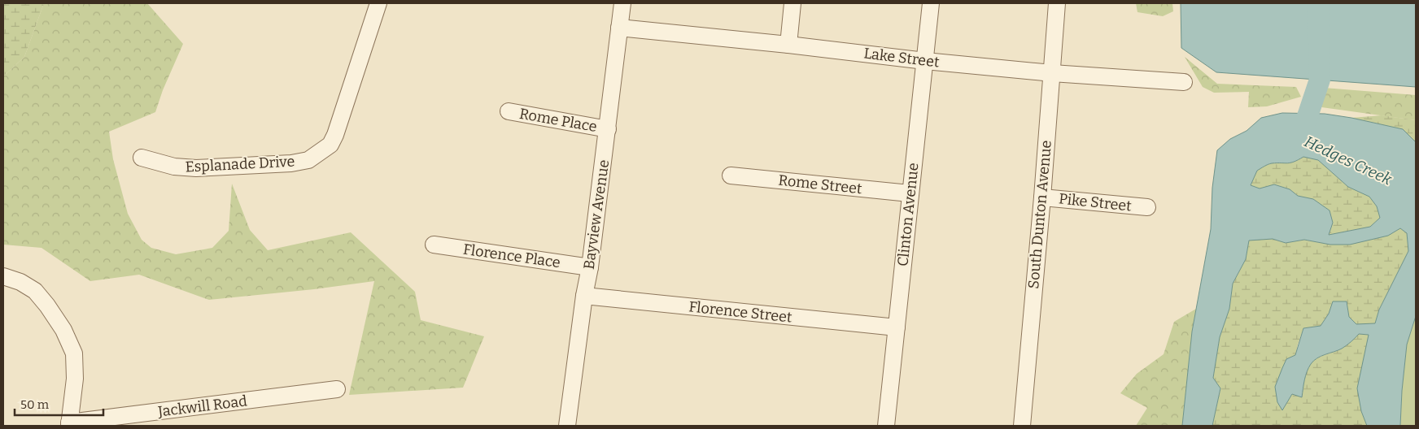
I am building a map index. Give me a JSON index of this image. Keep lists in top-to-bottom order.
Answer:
{
  "streets": {
    "street": [
      "Lake Street",
      "Rome Place",
      "Esplanade Drive",
      "Rome Street",
      "Pike Street",
      "Bayview Avenue",
      "Clinton Avenue",
      "South Dunton Avenue",
      "Florence Place",
      "Florence Street",
      "Jackwill Road"
    ]
  },
  "crossings": [
    ["Lake Street", "Bayview Avenue"],
    ["Lake Street", "Clinton Avenue"],
    ["Lake Street", "South Dunton Avenue"],
    ["Rome Place", "Bayview Avenue"],
    ["Rome Street", "Clinton Avenue"],
    ["Pike Street", "South Dunton Avenue"],
    ["Bayview Avenue", "Florence Place"],
    ["Bayview Avenue", "Florence Street"],
    ["Clinton Avenue", "Florence Street"]
  ],
  "water": ["Hedges Creek"],
  "scale_bar": "50 m"
}
